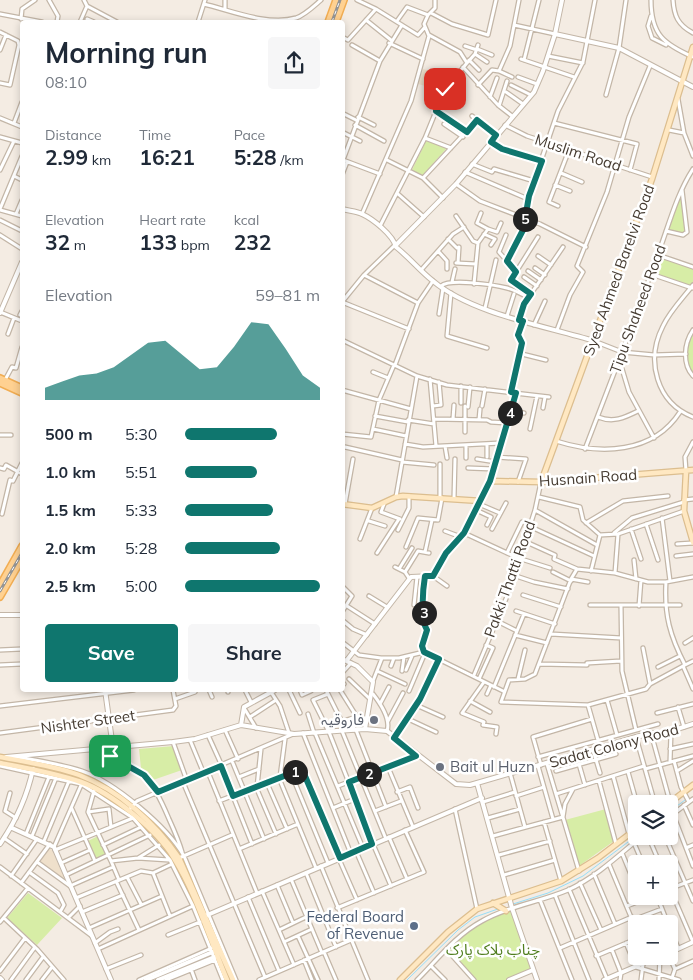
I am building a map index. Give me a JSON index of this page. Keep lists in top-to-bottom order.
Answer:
{
  "streets": {
    "main road": ["Syed Ahmed Barelvi Road", "Husnain Road"],
    "street": [
      "Muslim Road",
      "Tipu Shaheed Road",
      "Pakki Thatti Road",
      "Nishter Street",
      "Sadat Colony Road"
    ]
  },
  "crossings": [
    ["Muslim Road", "Syed Ahmed Barelvi Road"],
    ["Syed Ahmed Barelvi Road", "Husnain Road"],
    ["Syed Ahmed Barelvi Road", "Pakki Thatti Road"],
    ["Husnain Road", "Pakki Thatti Road"]
  ],
  "parks": ["چناب بلاک پارک"],
  "places": ["فاروقیہ", "Bait ul Huzn", "Federal Board of Revenue"],
  "page": {
    "heading": ["Morning run", "08:10"],
    "stats": [
      ["Distance", "2.99 km"],
      ["Time", "16:21"],
      ["Pace", "5:28 /km"],
      ["Elevation", "32 m"],
      ["Heart rate", "133 bpm"],
      ["kcal", "232"]
    ],
    "pins": [
      "5",
      "4",
      "3",
      "1",
      "2"
    ],
    "chart": ["Elevation", "59–81 m"],
    "list": [
      {
        "name": "500 m",
        "note": "5:30"
      },
      {
        "name": "1.0 km",
        "note": "5:51"
      },
      {
        "name": "1.5 km",
        "note": "5:33"
      },
      {
        "name": "2.0 km",
        "note": "5:28"
      },
      {
        "name": "2.5 km",
        "note": "5:00"
      }
    ],
    "buttons": ["Save", "Share"],
    "map_buttons": ["+", "−"]
  }
}
